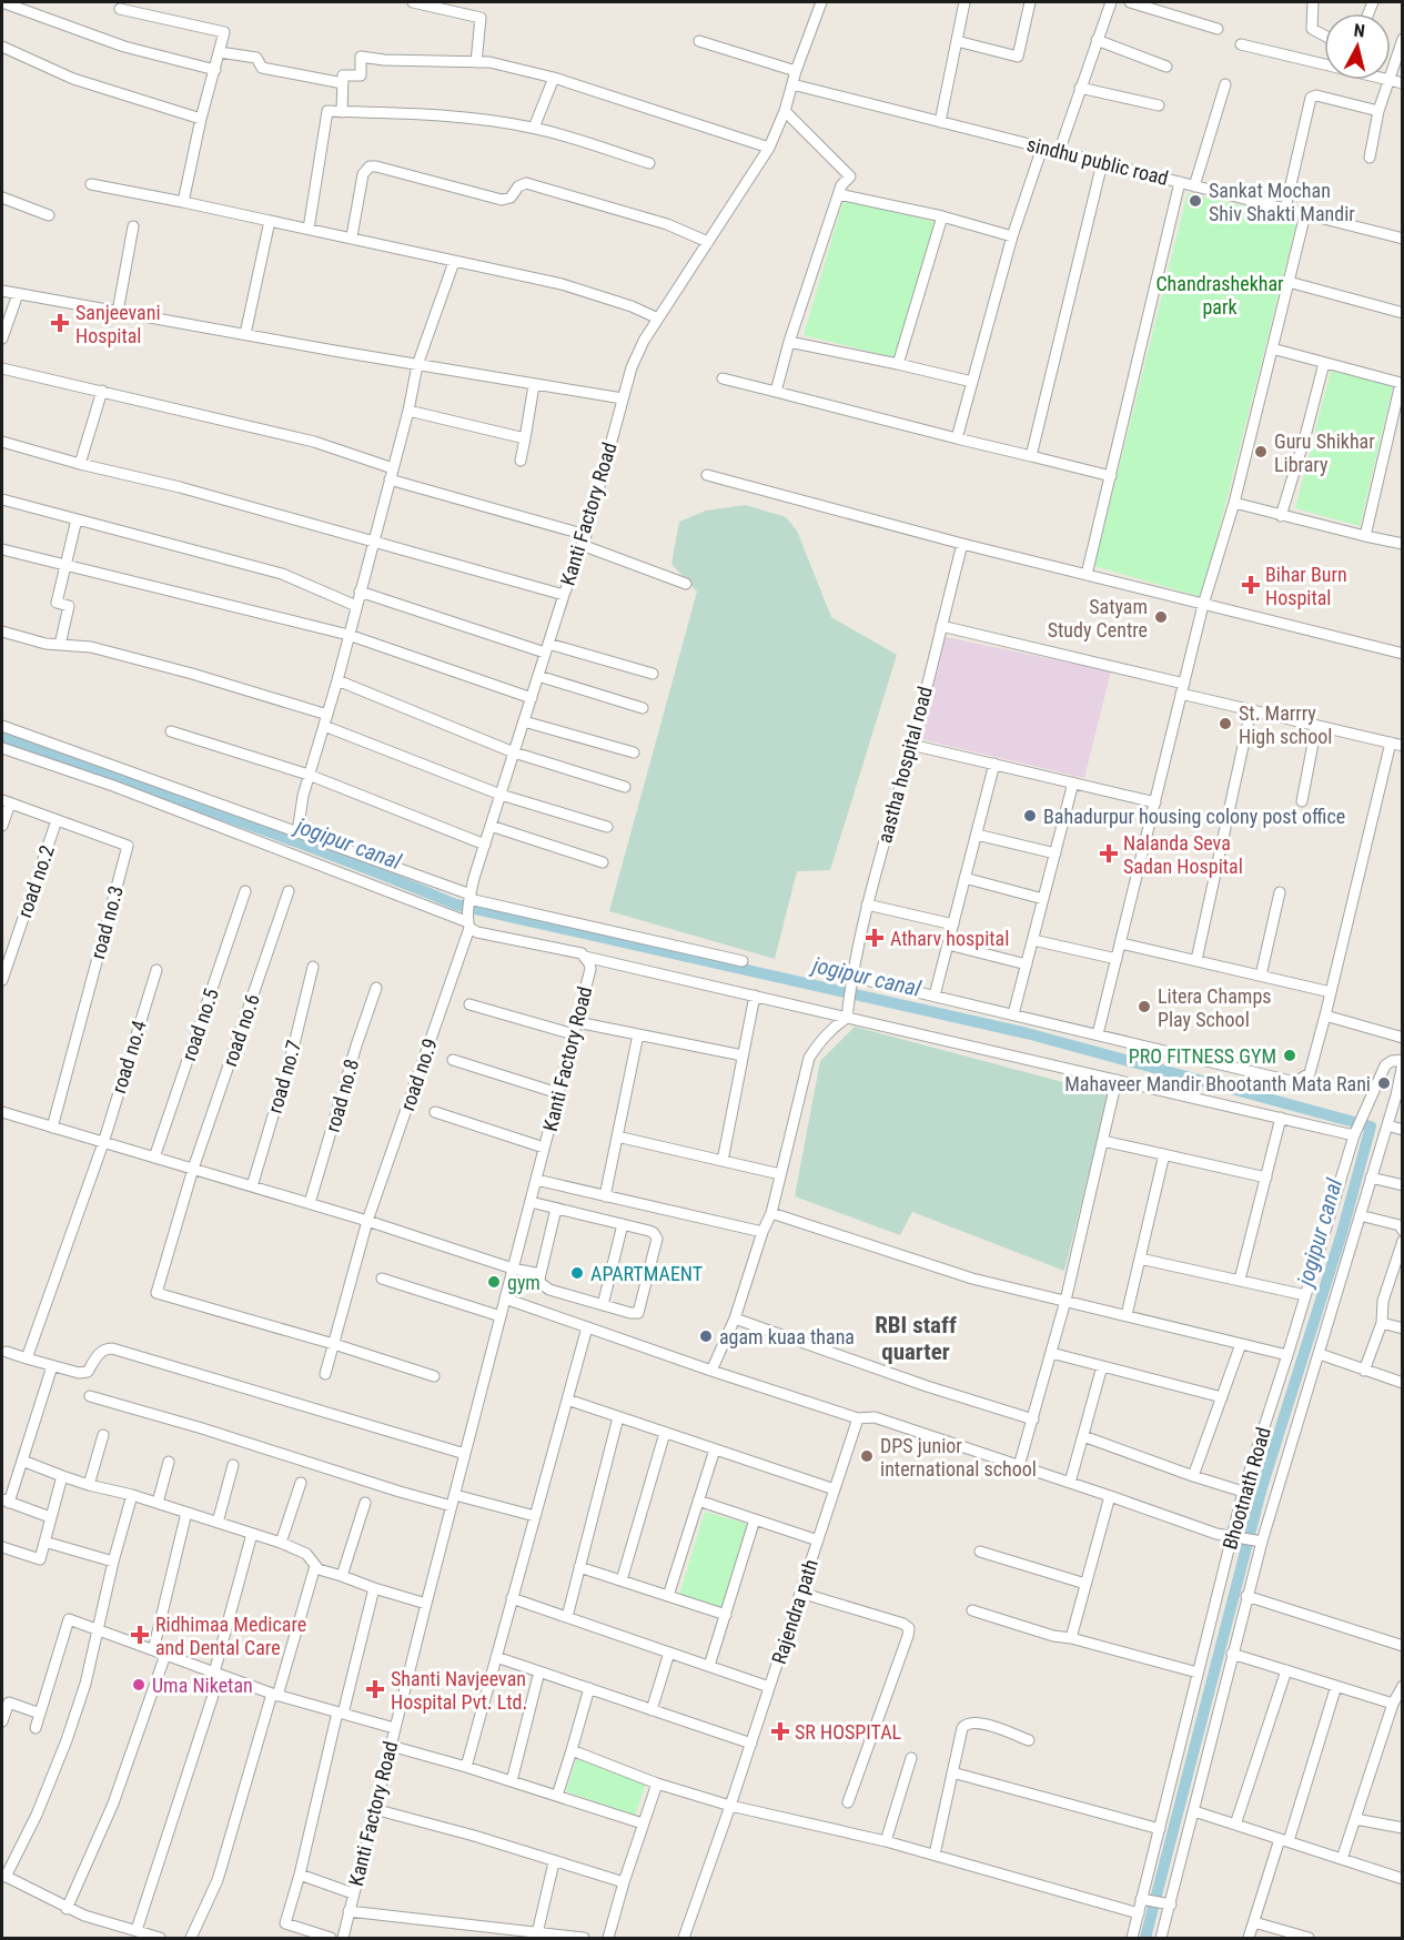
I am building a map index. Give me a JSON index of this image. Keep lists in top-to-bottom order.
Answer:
{
  "streets": {
    "street": [
      "sindhu public road",
      "Kanti Factory Road",
      "aastha hospital road",
      "road no.2",
      "road no.3",
      "road no.5",
      "road no.6",
      "road no.4",
      "road no.9",
      "road no.7",
      "road no.8",
      "Bhootnath Road",
      "Rajendra path"
    ]
  },
  "crossings": [
    ["sindhu public road", "Kanti Factory Road"],
    ["Kanti Factory Road", "road no.9"],
    ["road no.2", "road no.3"],
    ["road no.6", "road no.9"]
  ],
  "districts": ["RBI staff quarter"],
  "water": ["jogipur canal"],
  "parks": ["Chandrashekhar park"],
  "places": {
    "other": [
      "Sankat Mochan Shiv Shakti Mandir",
      "Guru Shikhar Library",
      "Satyam Study Centre",
      "St. Marrry High school",
      "Bahadurpur housing colony post office",
      "Litera Champs Play School",
      "PRO FITNESS GYM",
      "Mahaveer Mandir Bhootanth Mata Rani",
      "APARTMAENT",
      "gym",
      "agam kuaa thana",
      "DPS junior international school",
      "Uma Niketan"
    ],
    "health": [
      "Sanjeevani Hospital",
      "Bihar Burn Hospital",
      "Nalanda Seva Sadan Hospital",
      "Atharv hospital",
      "Ridhimaa Medicare and Dental Care",
      "Shanti Navjeevan Hospital Pvt. Ltd.",
      "SR HOSPITAL"
    ]
  },
  "north": "top"
}
